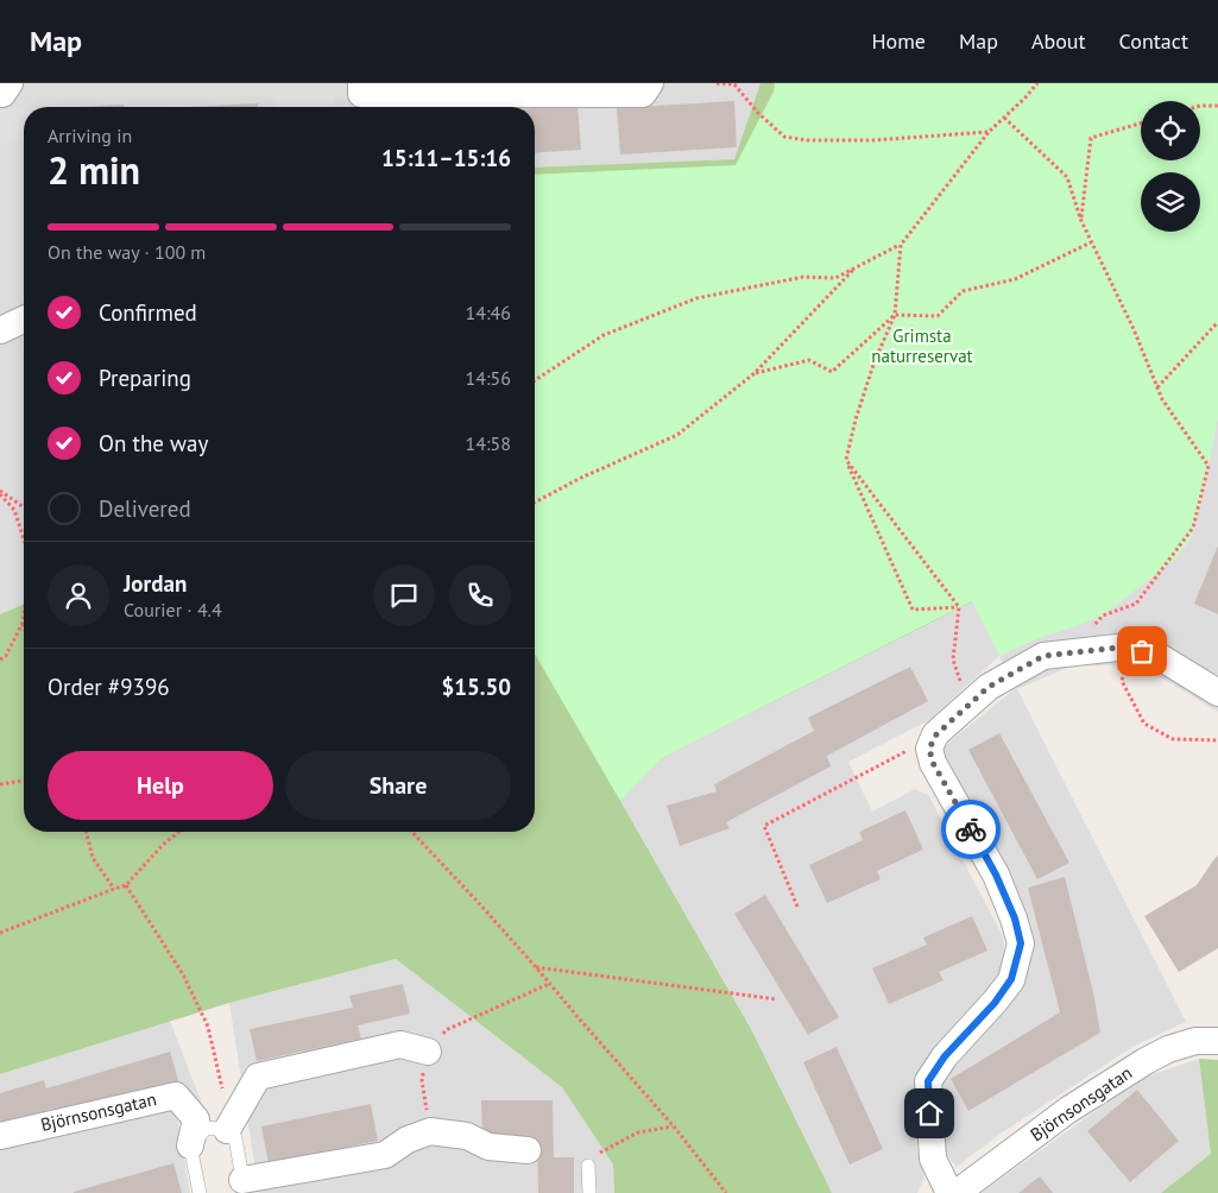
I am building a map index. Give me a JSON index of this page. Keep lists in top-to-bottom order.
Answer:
{
  "streets": {
    "street": ["Björnsonsgatan"]
  },
  "parks": ["Grimsta naturreservat"],
  "page": {
    "header": "Map",
    "nav": [
      "Home",
      "Map",
      "About",
      "Contact"
    ],
    "heading": ["2 min", "Arriving in", "15:11–15:16"],
    "panel": [
      "Jordan",
      "Courier · 4.4",
      "Order #9396",
      "$15.50"
    ],
    "bar": "On the way · 100 m",
    "list": [
      ["Confirmed", "14:46"],
      ["Preparing", "14:56"],
      ["On the way", "14:58"],
      "Delivered"
    ],
    "buttons": ["Help", "Share"]
  }
}
